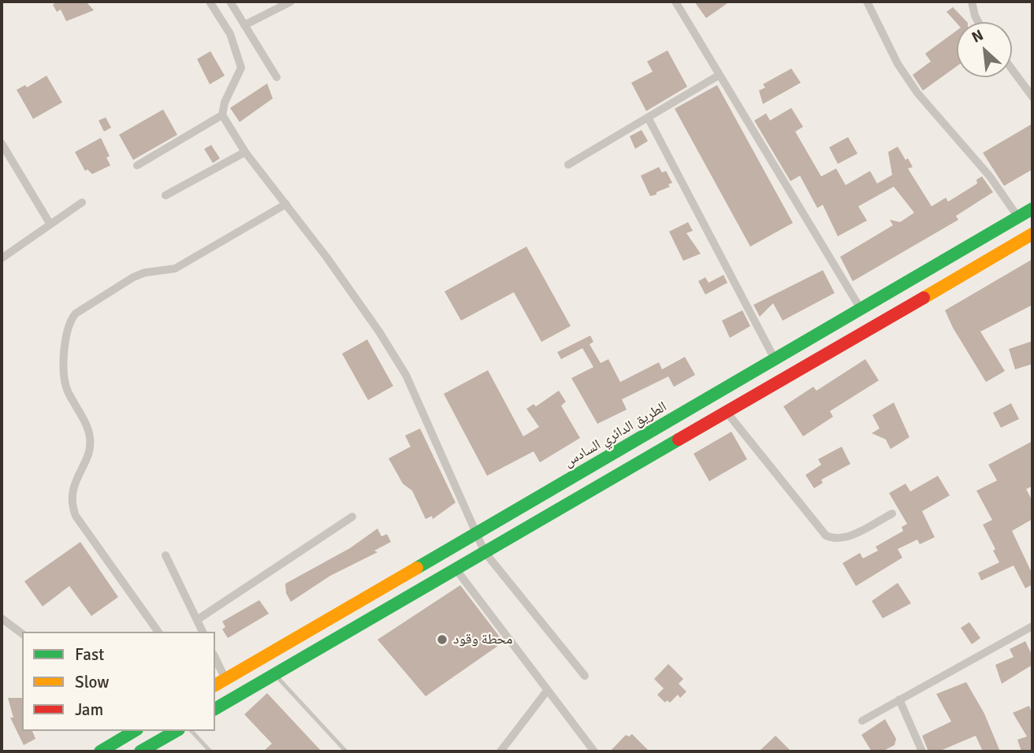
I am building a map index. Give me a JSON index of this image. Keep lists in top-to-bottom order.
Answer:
{
  "streets": {
    "highway": ["الطريق الدائري السادس"]
  },
  "places": ["محطة وقود"],
  "legend": ["Fast", "Slow", "Jam"],
  "north": "top left"
}
